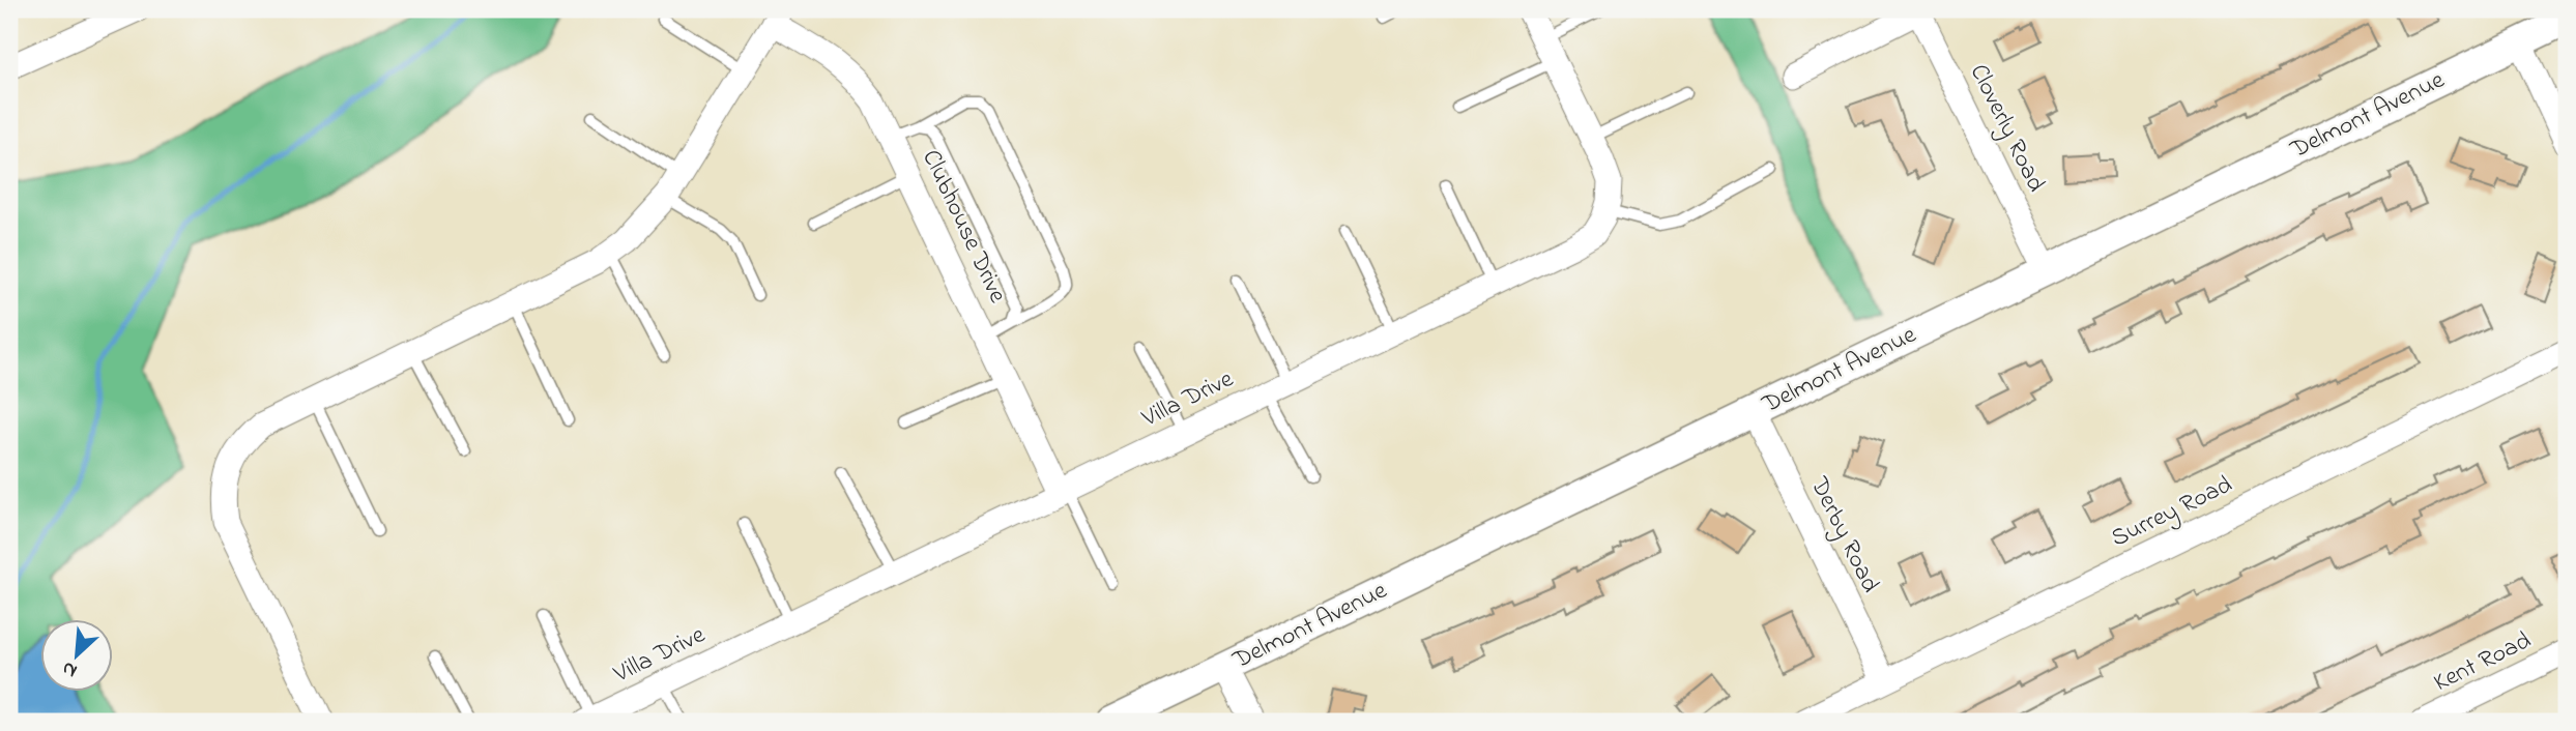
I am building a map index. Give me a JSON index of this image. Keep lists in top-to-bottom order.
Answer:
{
  "streets": {
    "street": [
      "Delmont Avenue",
      "Cloverly Road",
      "Clubhouse Drive",
      "Villa Drive",
      "Surrey Road",
      "Derby Road",
      "Kent Road"
    ]
  },
  "crossings": [
    ["Delmont Avenue", "Cloverly Road"],
    ["Delmont Avenue", "Derby Road"],
    ["Clubhouse Drive", "Villa Drive"],
    ["Surrey Road", "Derby Road"]
  ],
  "north": "bottom left"
}
